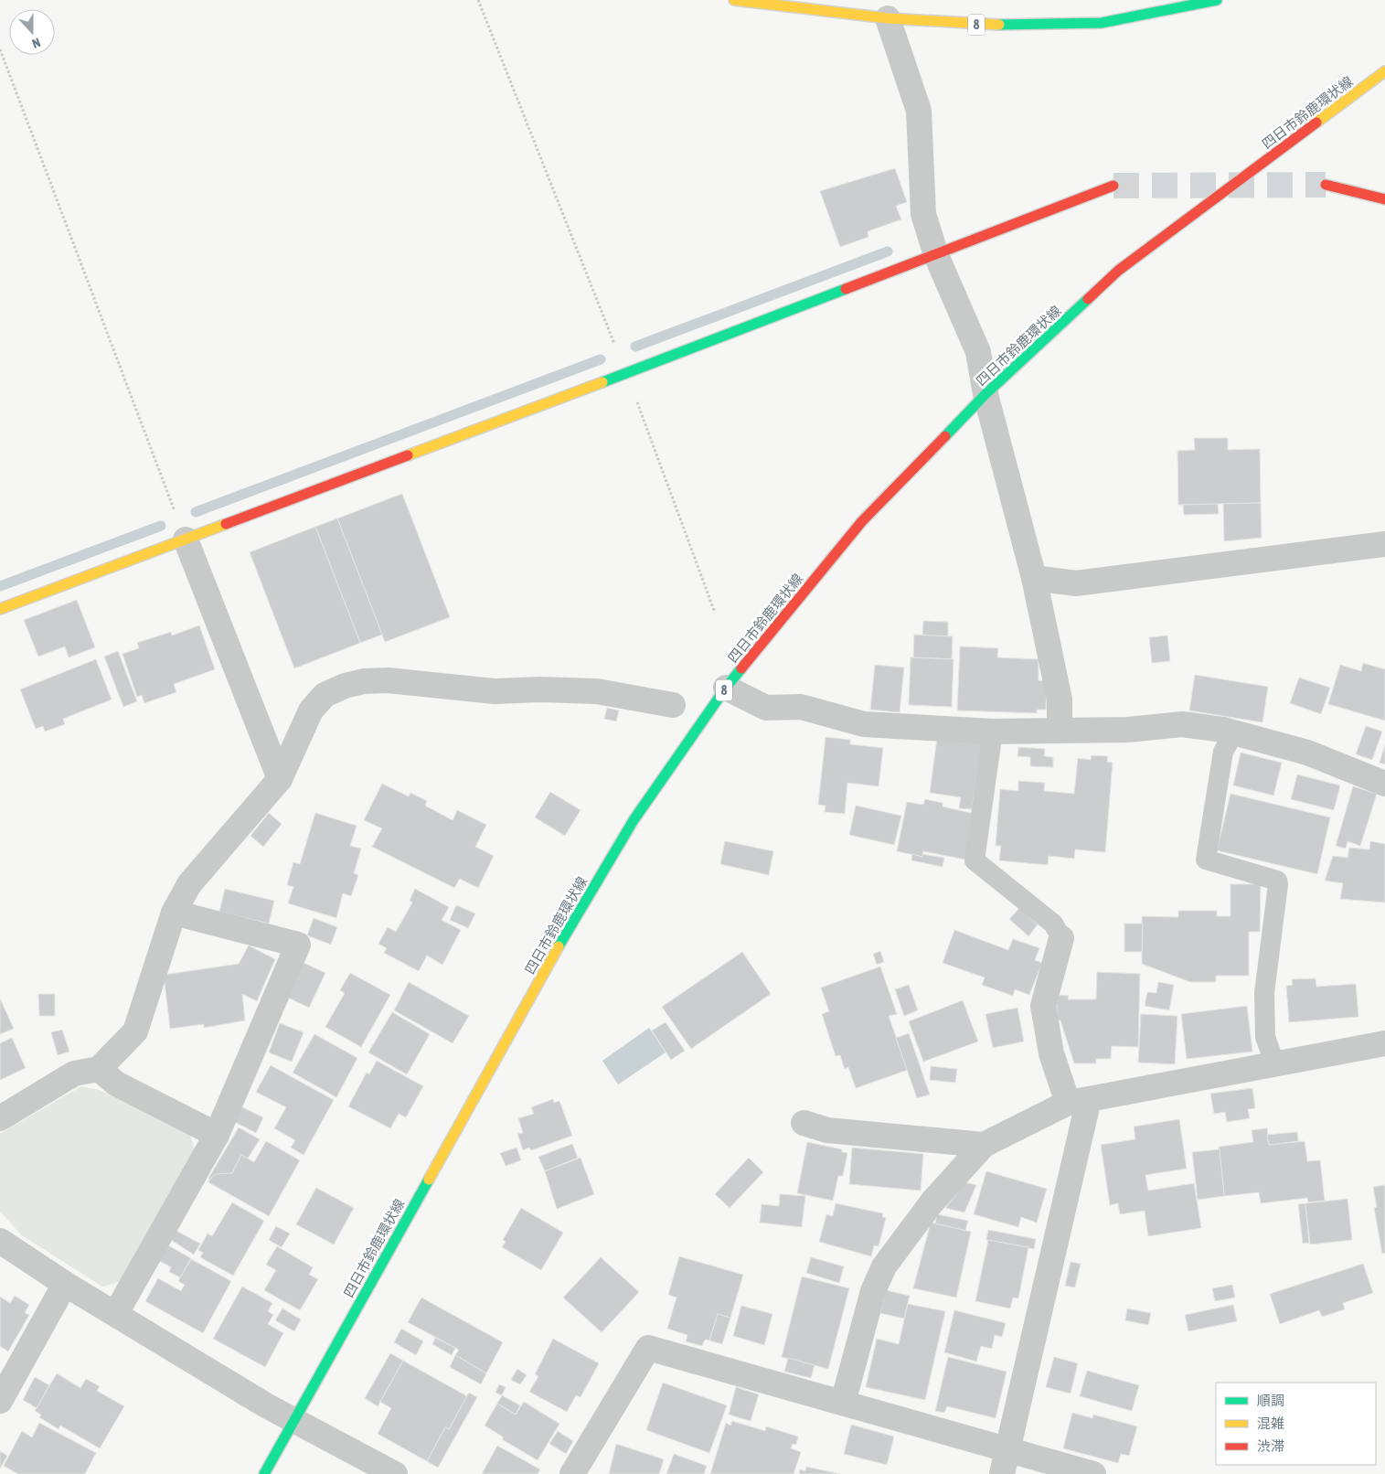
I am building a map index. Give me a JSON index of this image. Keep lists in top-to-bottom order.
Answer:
{
  "streets": {
    "main road": ["8", "四日市鈴鹿環状線"]
  },
  "legend": ["順調", "混雑", "渋滞"],
  "north": "bottom"
}
